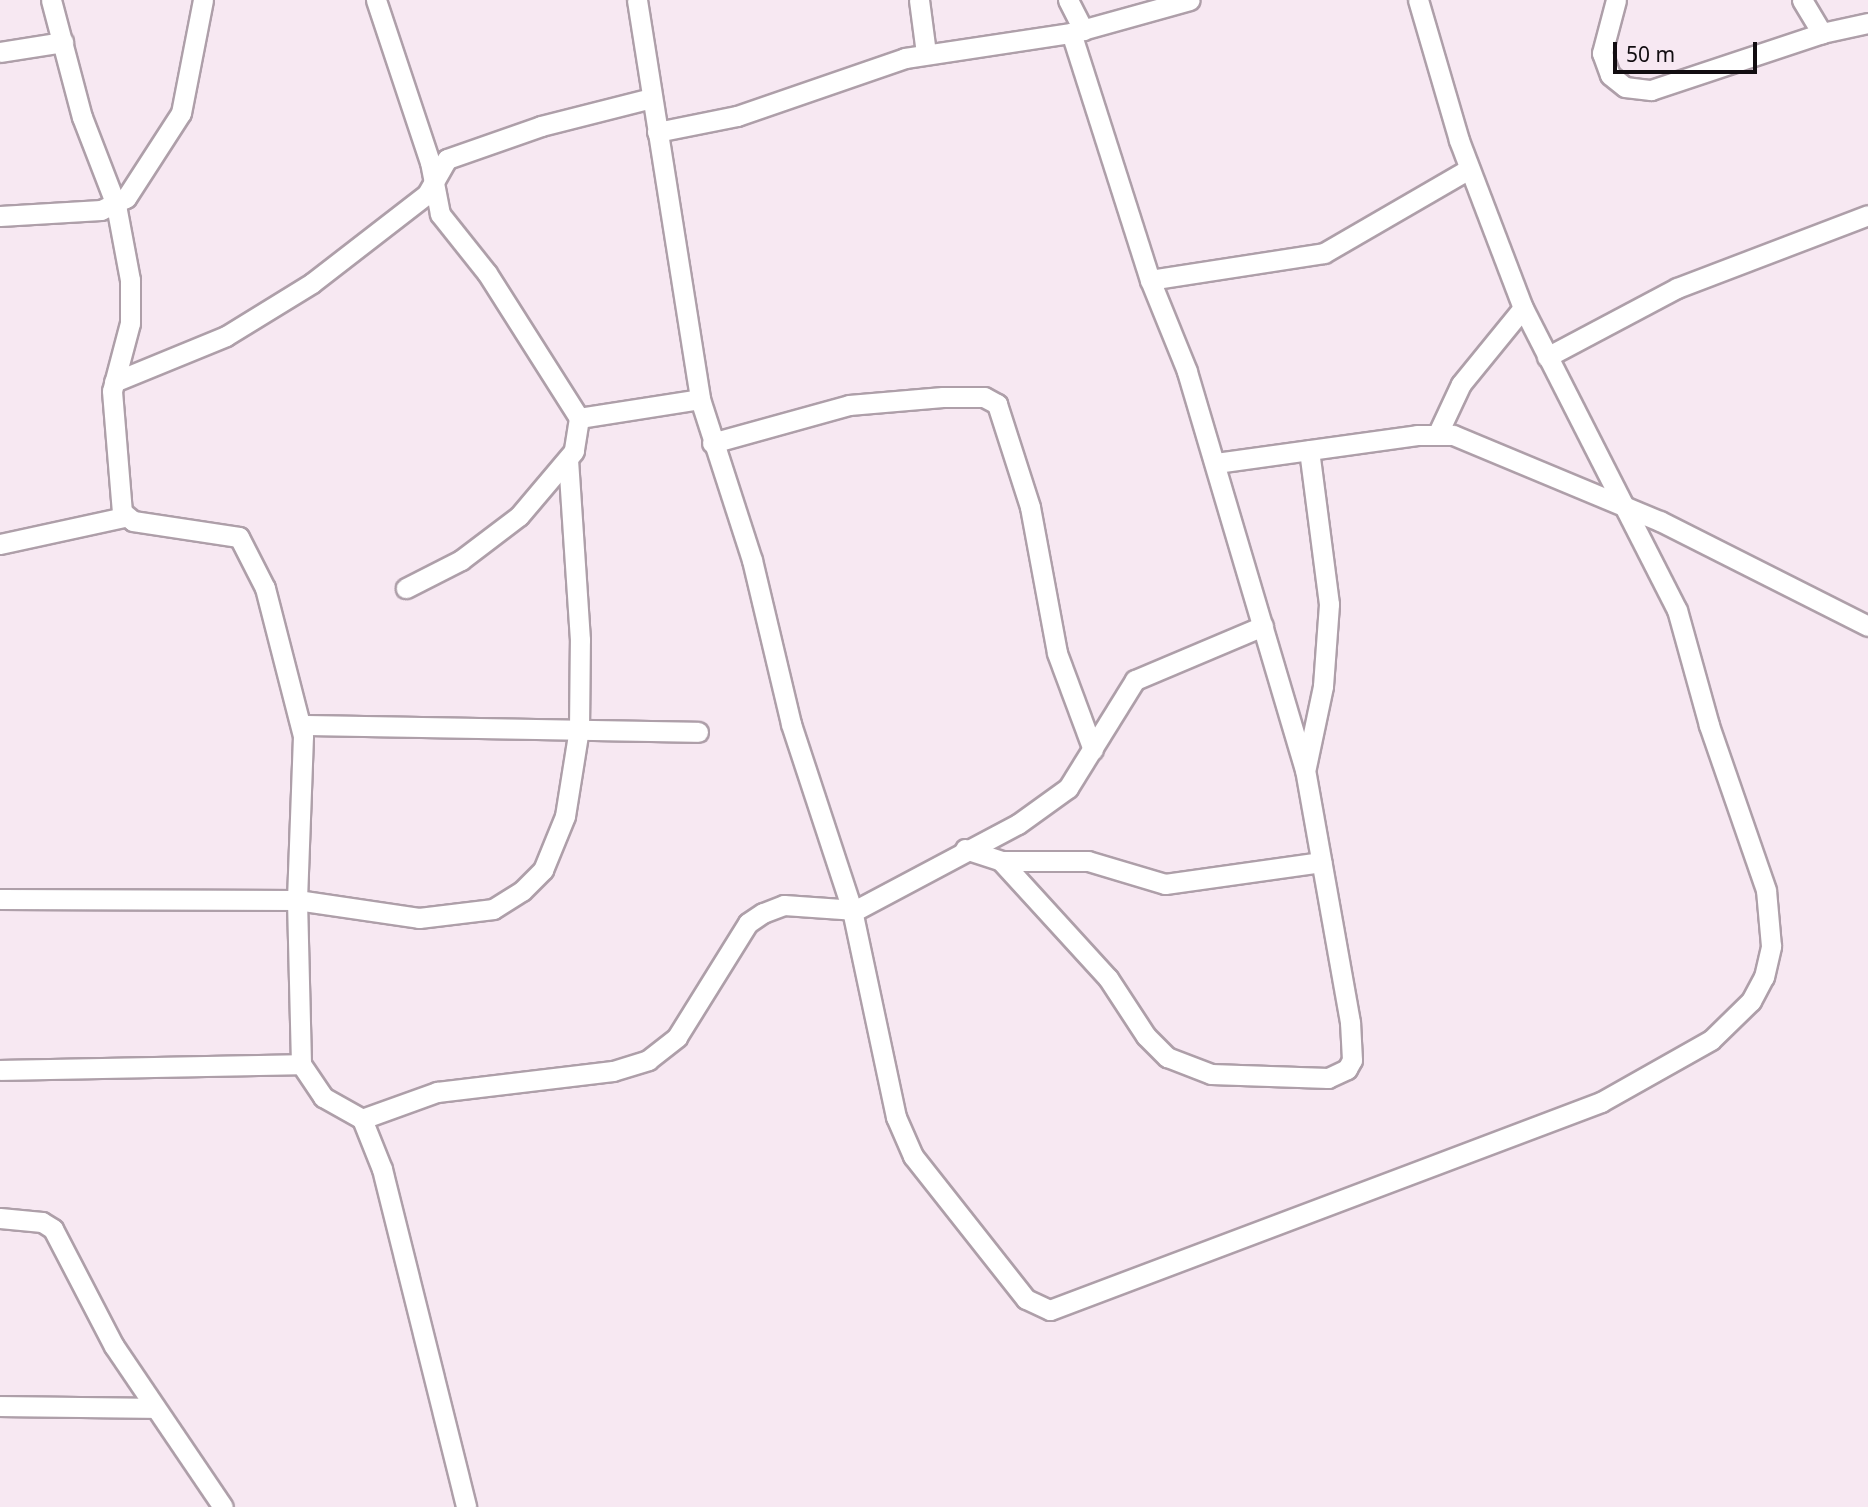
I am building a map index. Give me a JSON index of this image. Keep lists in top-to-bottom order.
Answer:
{
  "scale_bar": "50 m"
}
